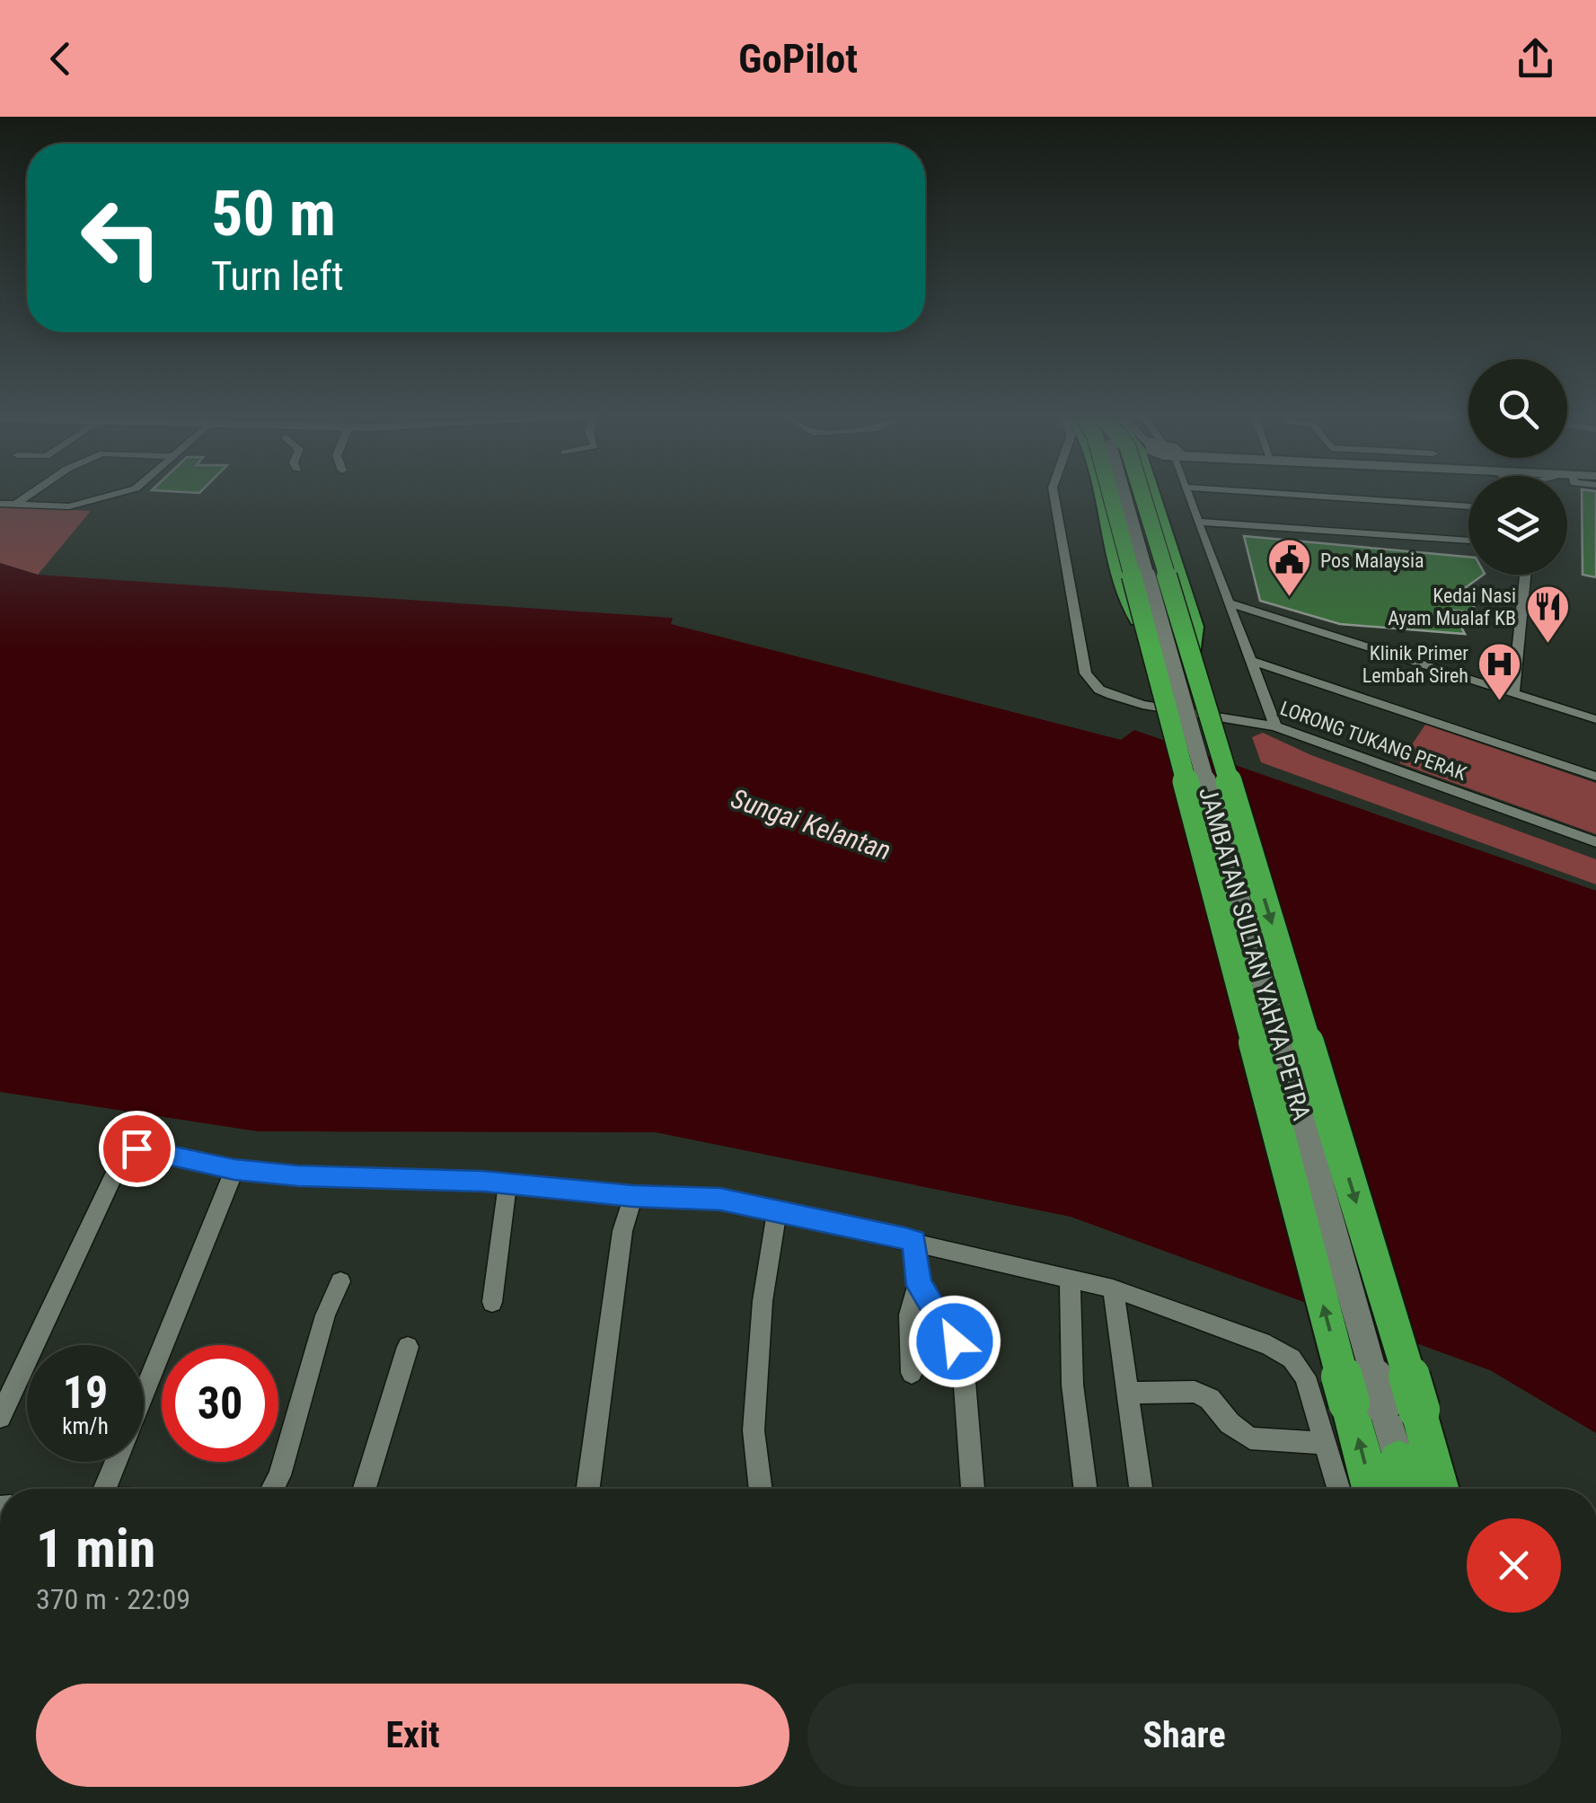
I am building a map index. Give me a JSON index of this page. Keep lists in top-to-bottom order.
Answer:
{
  "streets": {
    "highway": ["JAMBATAN SULTAN YAHYA PETRA"],
    "street": ["LORONG TUKANG PERAK"]
  },
  "water": ["Sungai Kelantan"],
  "places": {
    "public building": ["Pos Malaysia"],
    "restaurant": ["Kedai Nasi Ayam Mualaf KB"],
    "hospital": ["Klinik Primer Lembah Sireh"]
  },
  "page": {
    "header": "GoPilot",
    "turn": ["50 m", "Turn left"],
    "speed": "19 km/h",
    "limit": "30",
    "heading": ["1 min", "370 m · 22:09"],
    "buttons": ["Exit", "Share"]
  }
}
